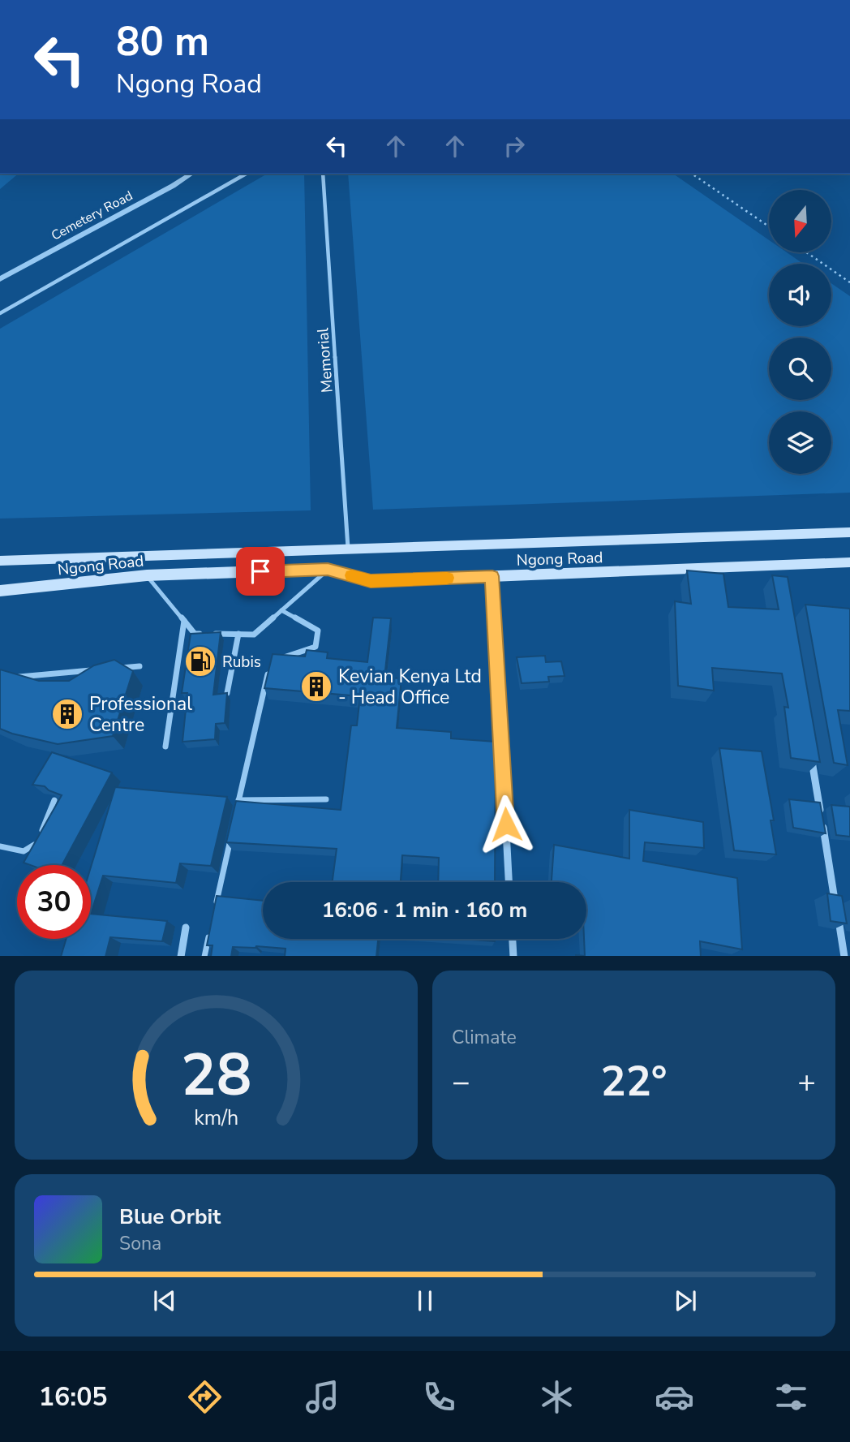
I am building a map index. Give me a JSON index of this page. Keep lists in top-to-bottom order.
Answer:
{
  "streets": {
    "main road": ["Ngong Road"],
    "street": ["Cemetery Road"],
    "lane": ["Memorial"]
  },
  "crossings": [
    ["Memorial", "Ngong Road"]
  ],
  "places": {
    "fuel station": ["Rubis"],
    "building": ["Kevian Kenya Ltd - Head Office", "Professional Centre"]
  },
  "north": "bottom",
  "page": {
    "turn": ["80 m", "Ngong Road"],
    "limit": "30",
    "trip": "16:06 · 1 min · 160 m",
    "tile": "Climate",
    "heat": ["−", "22°", "+"],
    "song": ["Blue Orbit", "Sona"],
    "tabs": "16:05",
    "gauge": ["28", "km/h"]
  }
}
